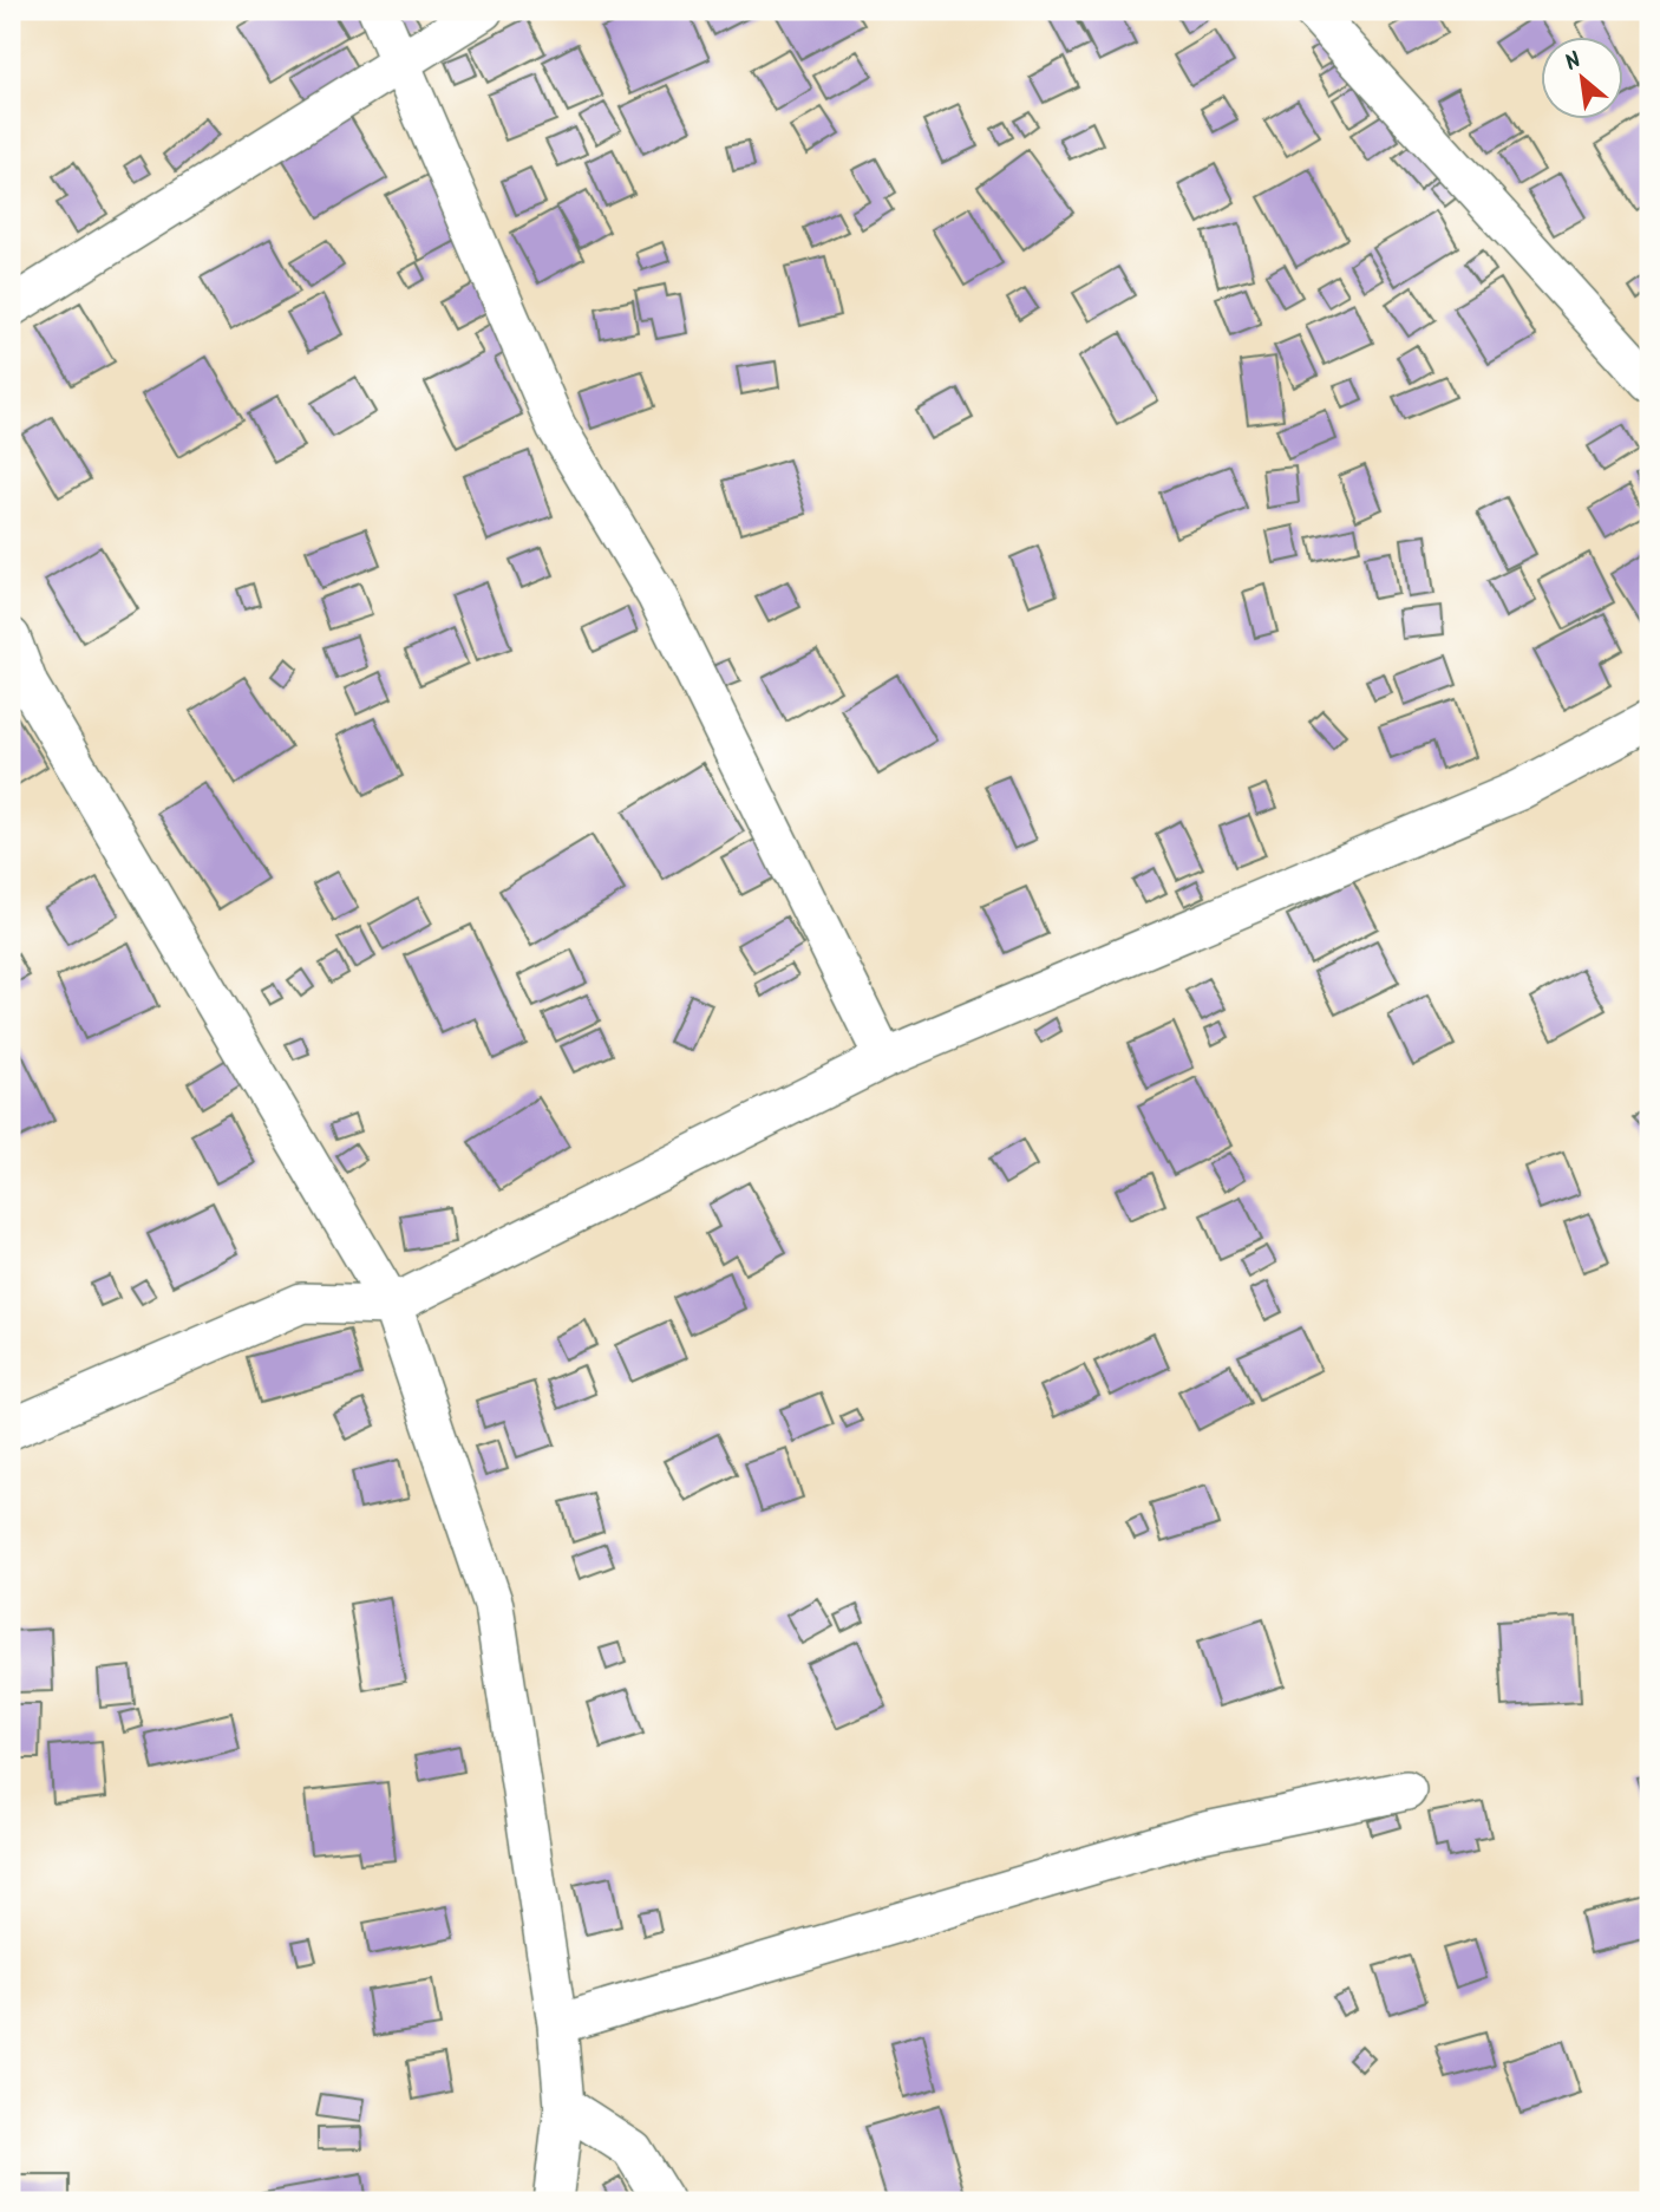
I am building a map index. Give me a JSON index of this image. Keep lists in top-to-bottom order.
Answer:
{
  "north": "top left"
}
